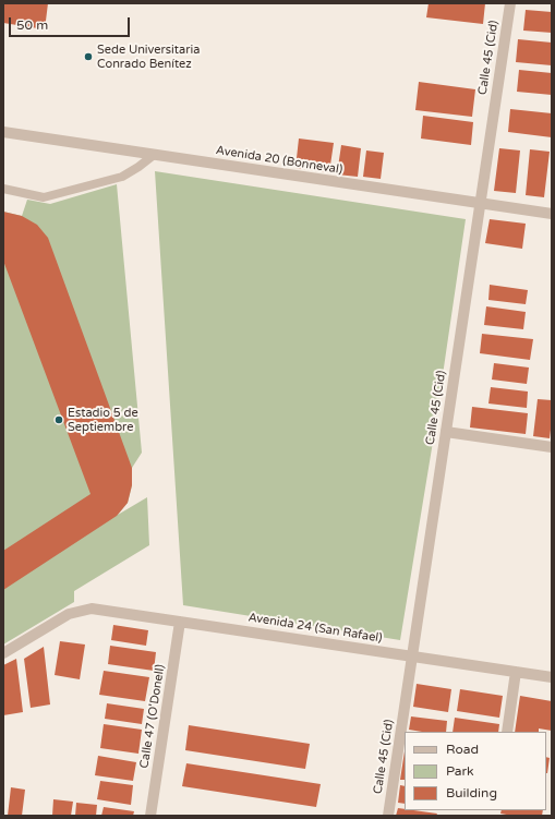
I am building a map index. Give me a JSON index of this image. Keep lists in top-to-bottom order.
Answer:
{
  "streets": {
    "street": [
      "Calle 45 (Cid)",
      "Avenida 20 (Bonneval)",
      "Avenida 24 (San Rafael)",
      "Calle 47 (O'Donell)"
    ]
  },
  "crossings": [
    ["Calle 45 (Cid)", "Avenida 20 (Bonneval)"],
    ["Calle 45 (Cid)", "Avenida 24 (San Rafael)"],
    ["Avenida 24 (San Rafael)", "Calle 47 (O'Donell)"]
  ],
  "places": ["Sede Universitaria Conrado Benítez", "Estadio 5 de Septiembre"],
  "legend": ["Road", "Park", "Building"],
  "scale_bar": "50 m"
}
